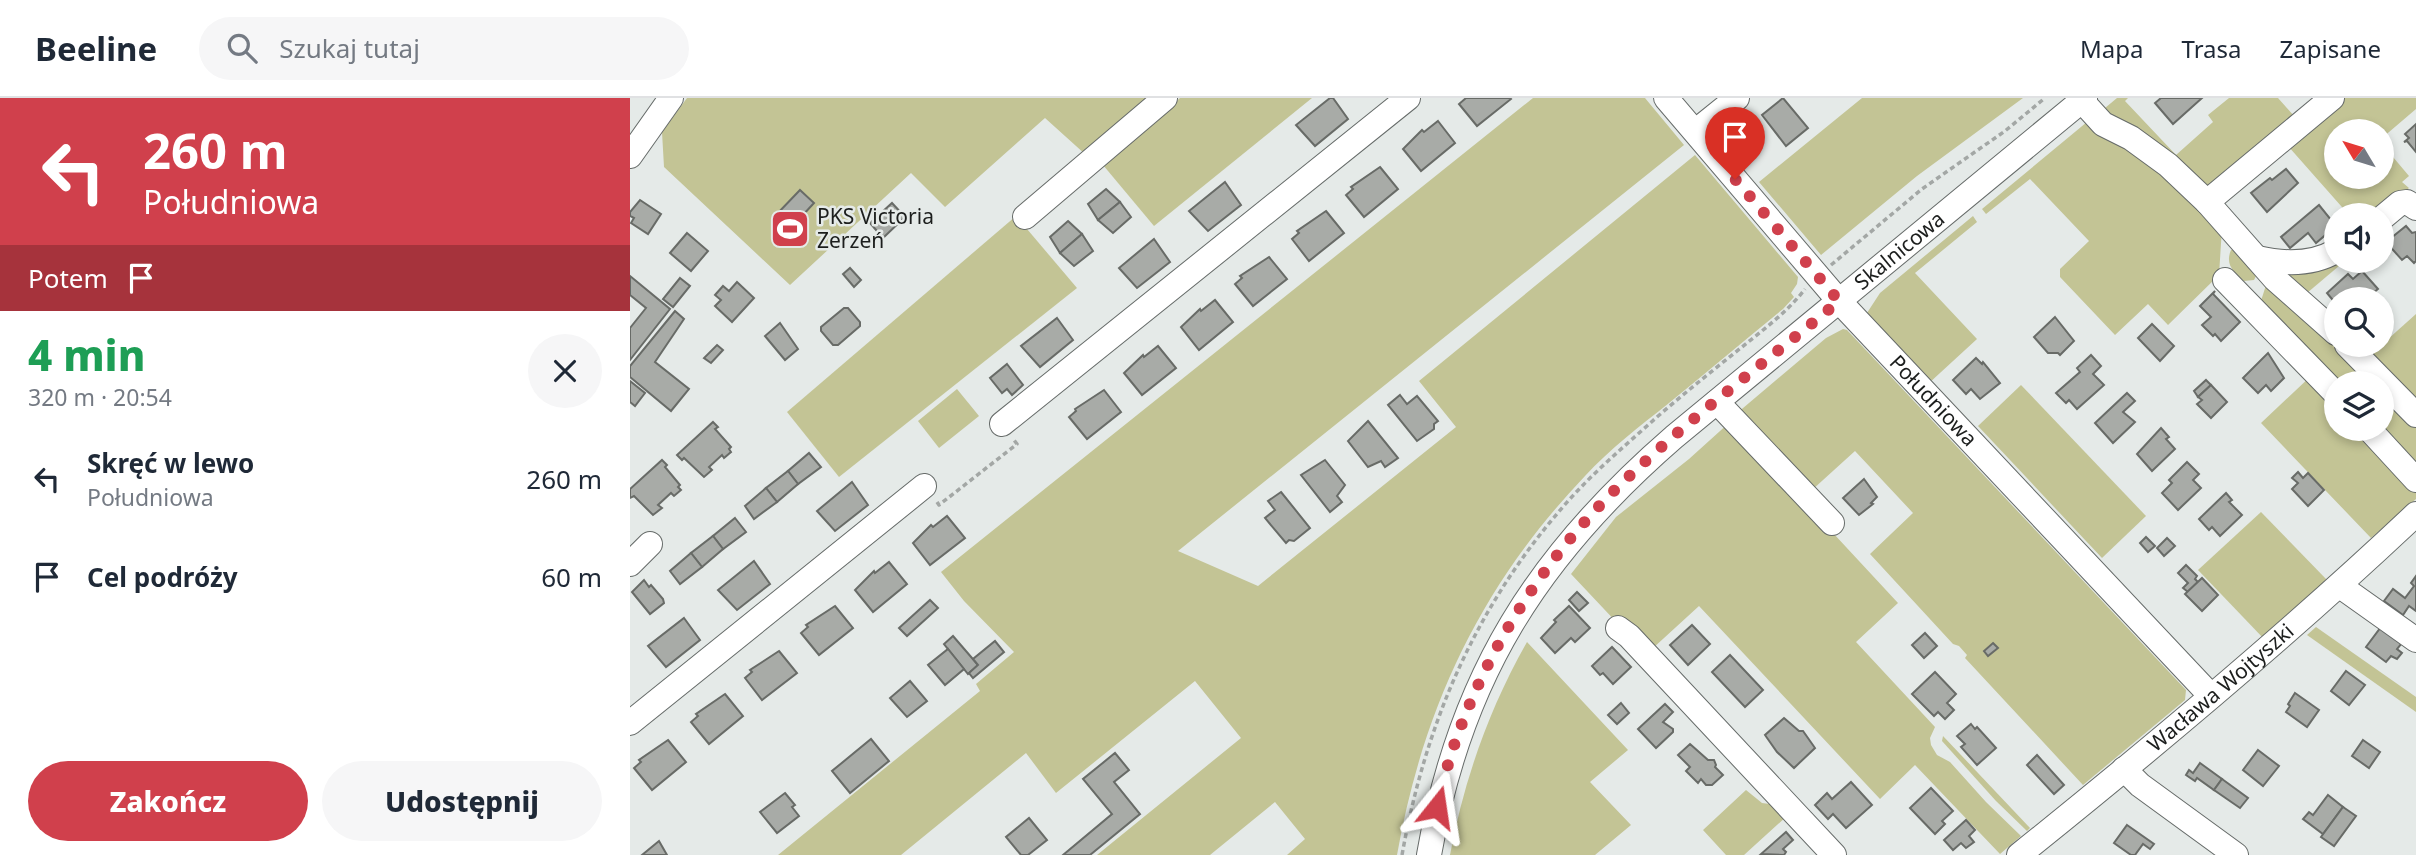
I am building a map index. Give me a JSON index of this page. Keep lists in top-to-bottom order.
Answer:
{
  "streets": {
    "street": ["Skalnicowa", "Południowa", "Wacława Wojtyszki"]
  },
  "crossings": [
    ["Skalnicowa", "Południowa"],
    ["Południowa", "Wacława Wojtyszki"]
  ],
  "places": {
    "sports": ["PKS Victoria Zerzeń"]
  },
  "north": "top left",
  "page": {
    "header": "Beeline",
    "search": "Szukaj tutaj",
    "nav": ["Mapa", "Trasa", "Zapisane"],
    "turn": ["260 m", "Południowa"],
    "then": "Potem",
    "heading": ["4 min", "320 m · 20:54"],
    "list": [
      {
        "name": "Skręć w lewo",
        "note": "Południowa",
        "value": "260 m"
      },
      {
        "name": "Cel podróży",
        "value": "60 m"
      }
    ],
    "buttons": ["Zakończ", "Udostępnij"]
  }
}
